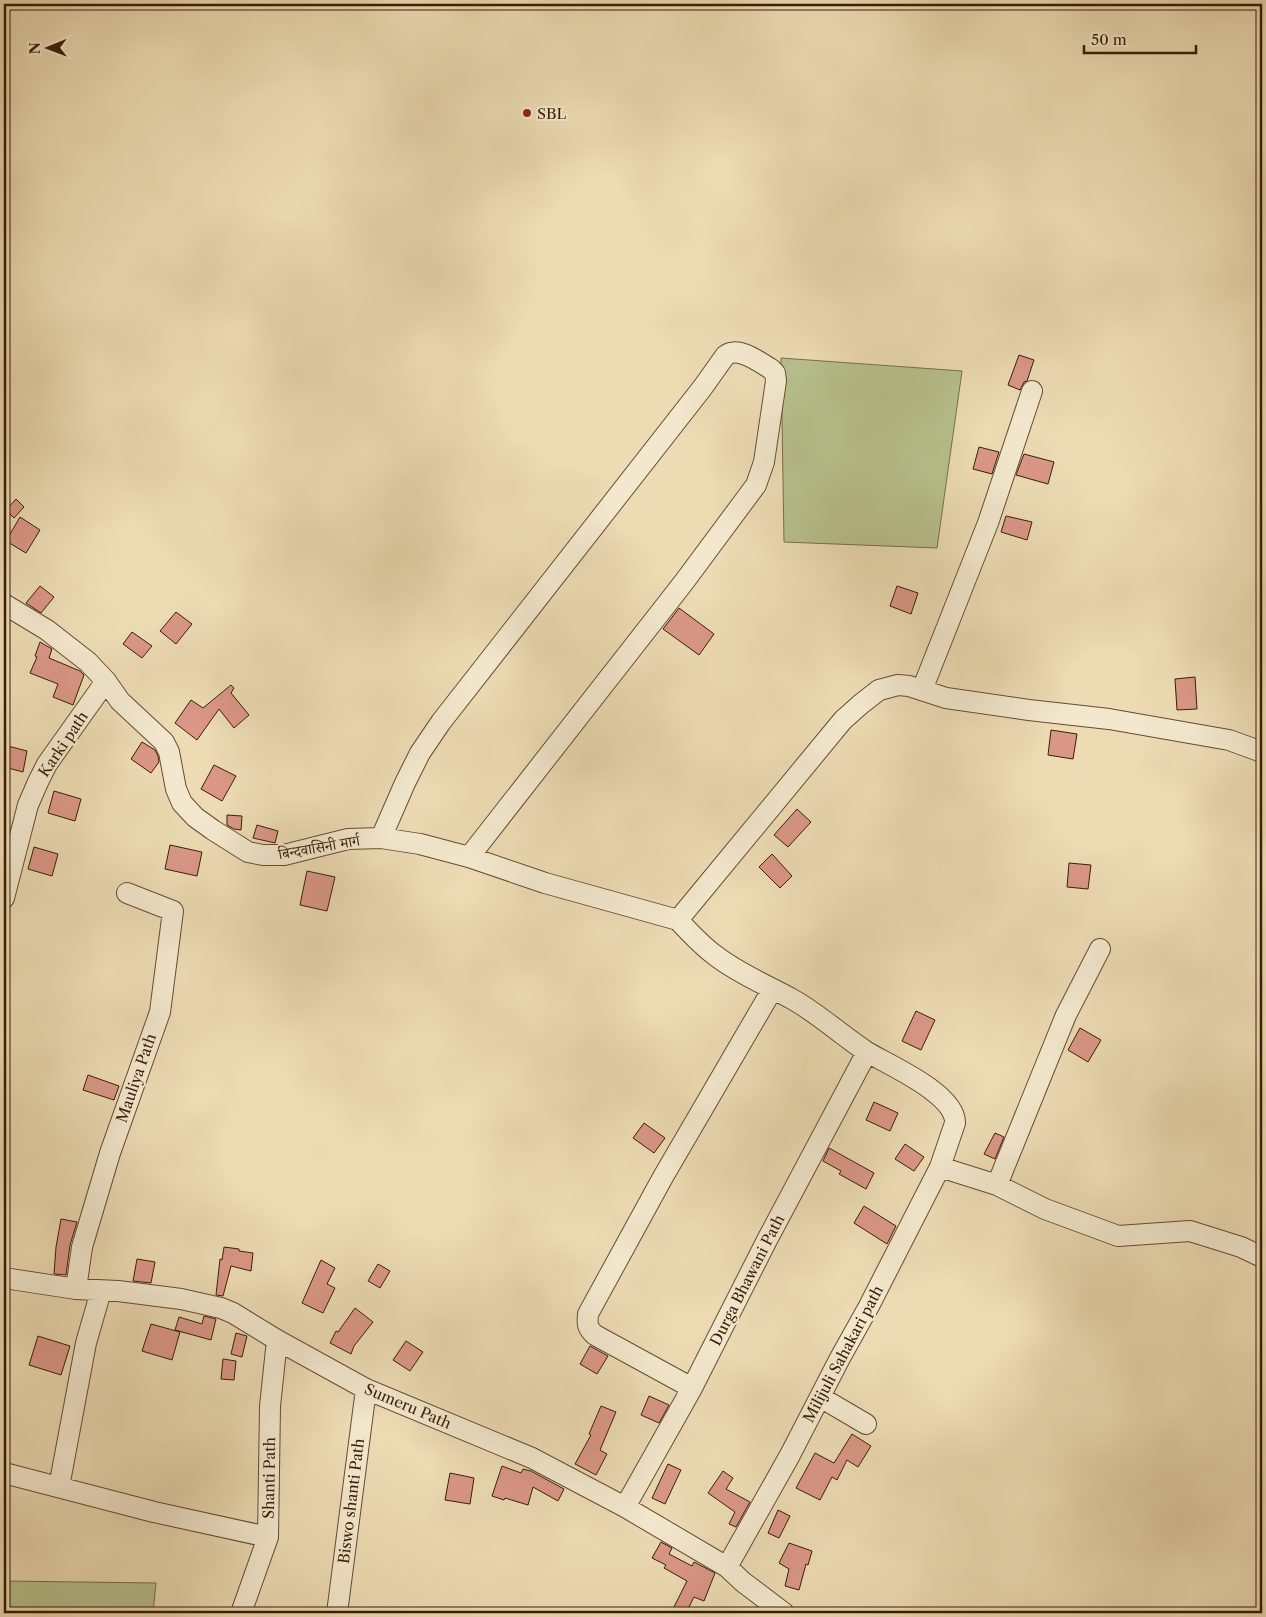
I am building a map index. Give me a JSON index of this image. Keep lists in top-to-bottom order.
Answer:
{
  "streets": {
    "street": [
      "Karki path",
      "बिन्दवासिनी मार्ग",
      "Mauliya Path",
      "Durga Bhawani Path",
      "Milijuli Sahakari path",
      "Sumeru Path",
      "Shanti Path",
      "Biswo shanti Path"
    ]
  },
  "crossings": [
    ["Karki path", "बिन्दवासिनी मार्ग"],
    ["बिन्दवासिनी मार्ग", "Milijuli Sahakari path"],
    ["Mauliya Path", "Sumeru Path"],
    ["Durga Bhawani Path", "Milijuli Sahakari path"],
    ["Durga Bhawani Path", "Sumeru Path"],
    ["Milijuli Sahakari path", "Sumeru Path"],
    ["Sumeru Path", "Shanti Path"],
    ["Sumeru Path", "Biswo shanti Path"]
  ],
  "places": ["SBL"],
  "scale_bar": "50 m",
  "north": "left"
}
